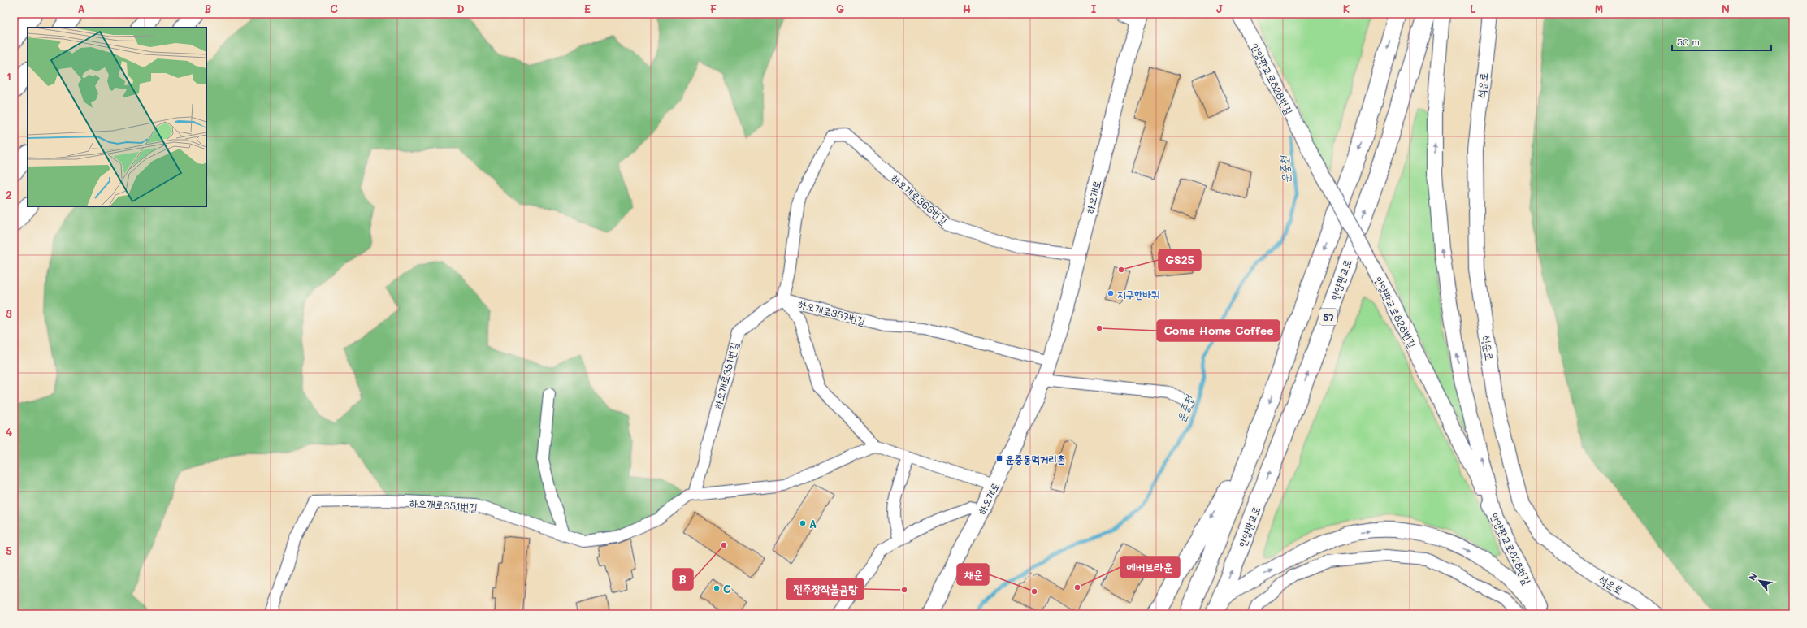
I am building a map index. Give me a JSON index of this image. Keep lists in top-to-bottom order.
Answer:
{
  "streets": {
    "main road": ["안양판교로", "57"],
    "street": [
      "안양판교로828번길",
      "석운로",
      "하오개로",
      "하오개로363번길",
      "하오개로357번길",
      "하오개로351번길"
    ]
  },
  "crossings": [
    ["하오개로", "하오개로363번길"],
    ["하오개로", "하오개로357번길"],
    ["하오개로363번길", "하오개로357번길"],
    ["하오개로363번길", "하오개로351번길"],
    ["하오개로357번길", "하오개로351번길"]
  ],
  "water": ["운중천"],
  "places": {
    "other": [
      "GS25",
      "지구한바퀴",
      "Come Home Coffee",
      "A",
      "B",
      "에버브라운",
      "C",
      "전주장작불곰탕",
      "채운"
    ],
    "transit": ["운중동먹거리촌"]
  },
  "scale_bar": "50 m",
  "north": "top left",
  "grid": {
    "columns": [
      "A",
      "B",
      "C",
      "D",
      "E",
      "F",
      "G",
      "H",
      "I",
      "J",
      "K",
      "L",
      "M",
      "N"
    ],
    "rows": [
      "1",
      "2",
      "3",
      "4",
      "5"
    ]
  }
}
